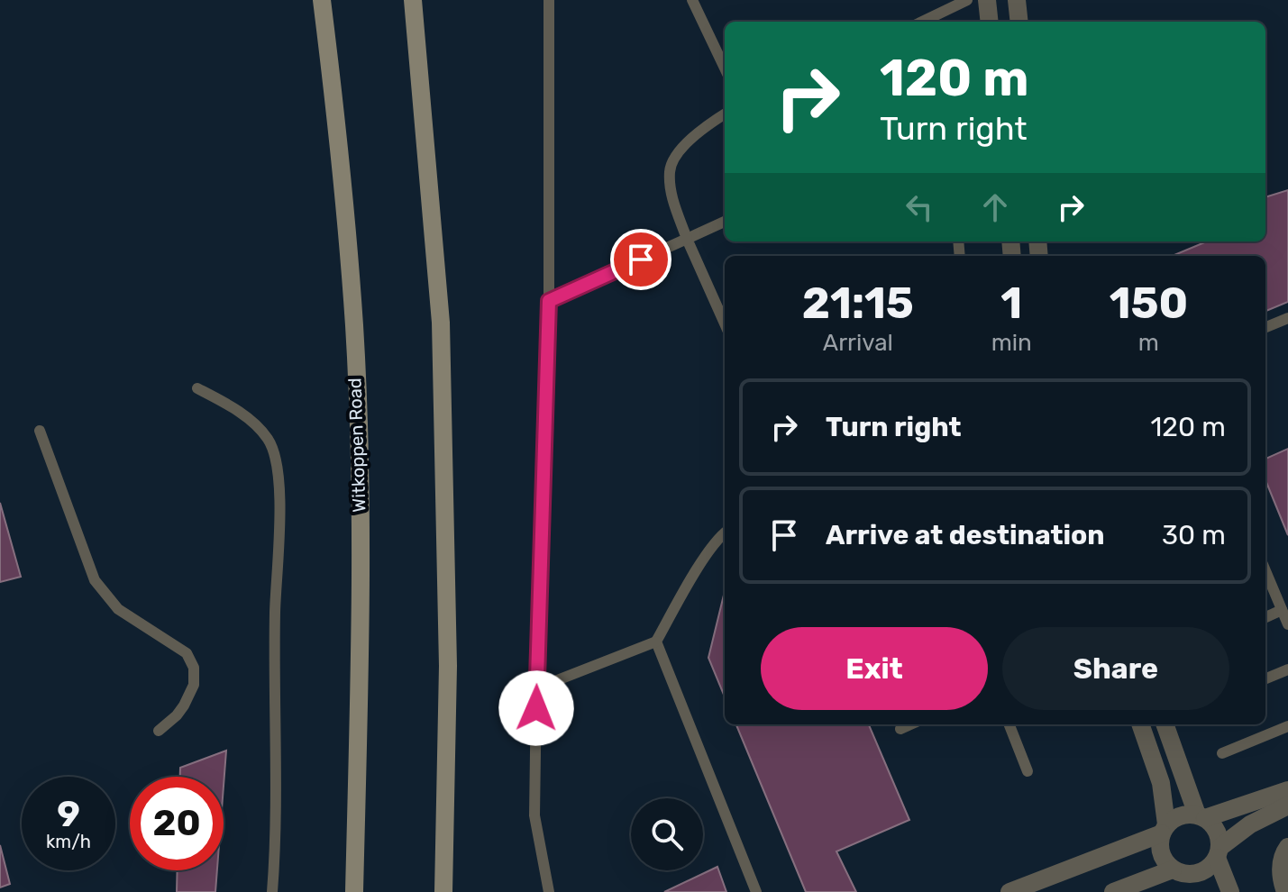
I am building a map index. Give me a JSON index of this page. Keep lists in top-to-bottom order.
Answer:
{
  "streets": {
    "main road": ["Witkoppen Road"]
  },
  "page": {
    "turn": ["120 m", "Turn right"],
    "eta": [
      "21:15",
      "Arrival",
      "1",
      "min",
      "150",
      "m"
    ],
    "list": [
      {
        "name": "Turn right",
        "value": "120 m"
      },
      {
        "name": "Arrive at destination",
        "value": "30 m"
      }
    ],
    "buttons": ["Exit", "Share"],
    "speed": "9 km/h",
    "limit": "20"
  }
}
